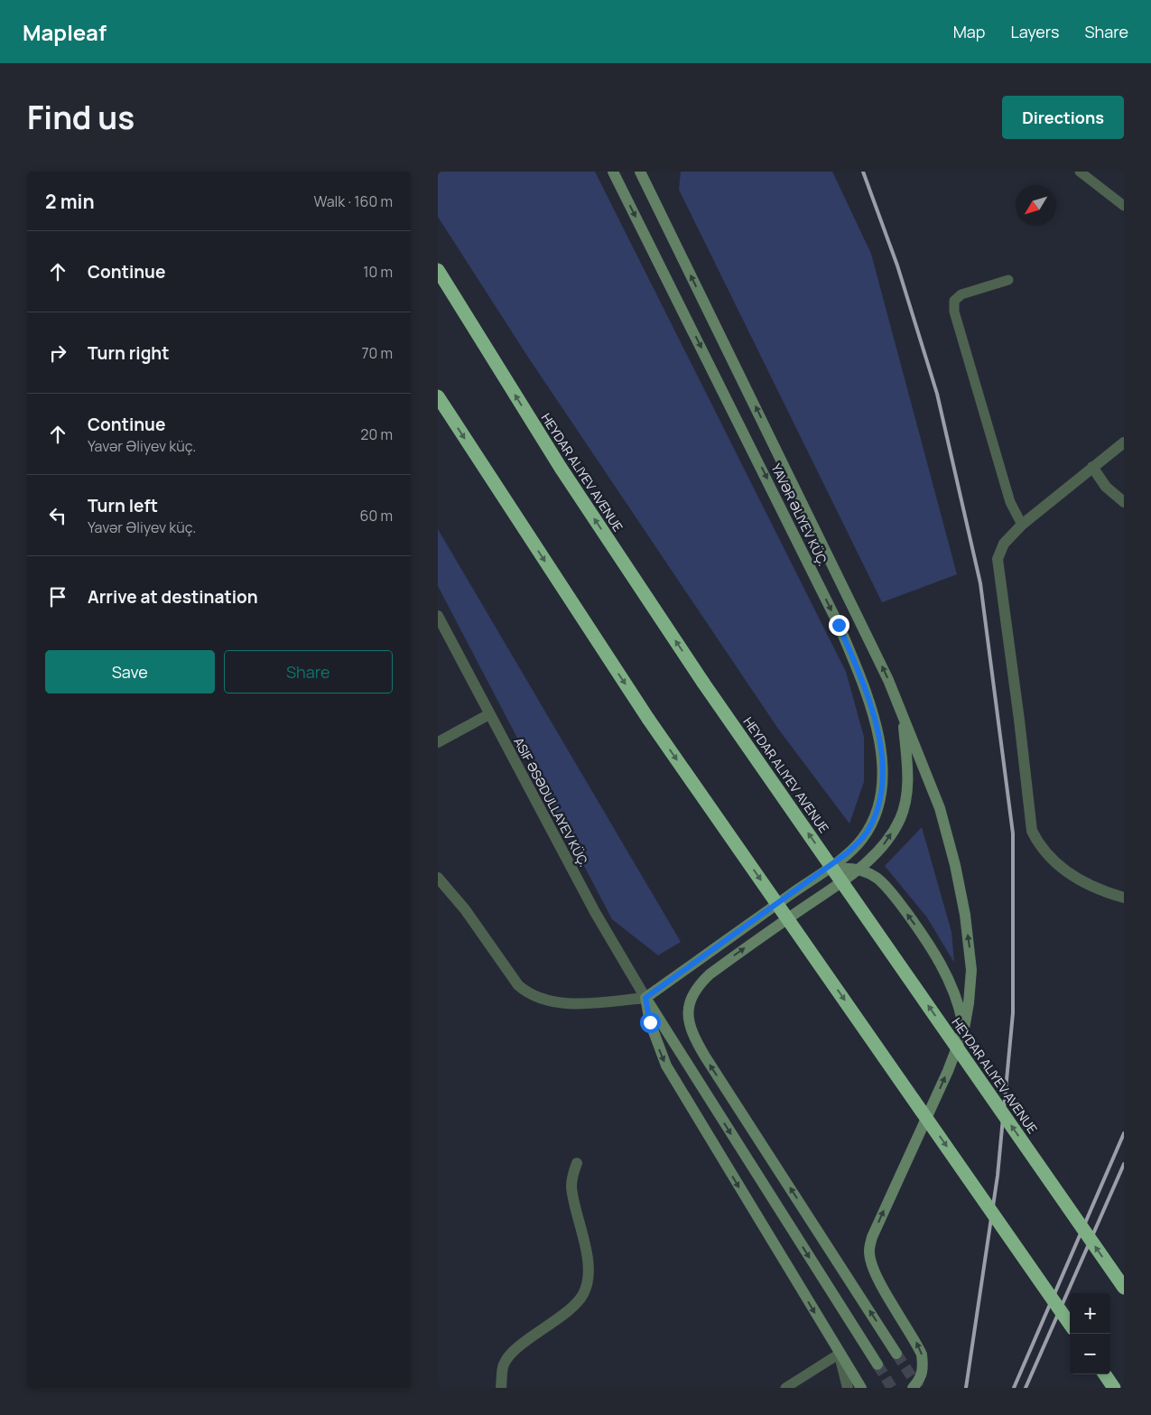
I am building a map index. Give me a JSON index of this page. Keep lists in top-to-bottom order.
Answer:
{
  "streets": {
    "highway": ["HEYDAR ALIYEV AVENUE"],
    "main road": ["YAVƏR ƏLIYEV KÜÇ."],
    "street": ["ASIF ƏSƏDULLAYEV KÜÇ."]
  },
  "crossings": [
    ["YAVƏR ƏLIYEV KÜÇ.", "ASIF ƏSƏDULLAYEV KÜÇ."]
  ],
  "north": "bottom left",
  "page": {
    "header": "Mapleaf",
    "nav": ["Map", "Layers", "Share"],
    "title": "Find us",
    "buttons": [
      "Directions",
      ["Save", "Share"]
    ],
    "heading": ["2 min", "Walk · 160 m"],
    "list": [
      ["Continue", "10 m"],
      ["Turn right", "70 m"],
      ["Continue", "Yavər Əliyev küç.", "20 m"],
      ["Turn left", "Yavər Əliyev küç.", "60 m"],
      "Arrive at destination"
    ],
    "map_buttons": ["+", "−"]
  }
}
